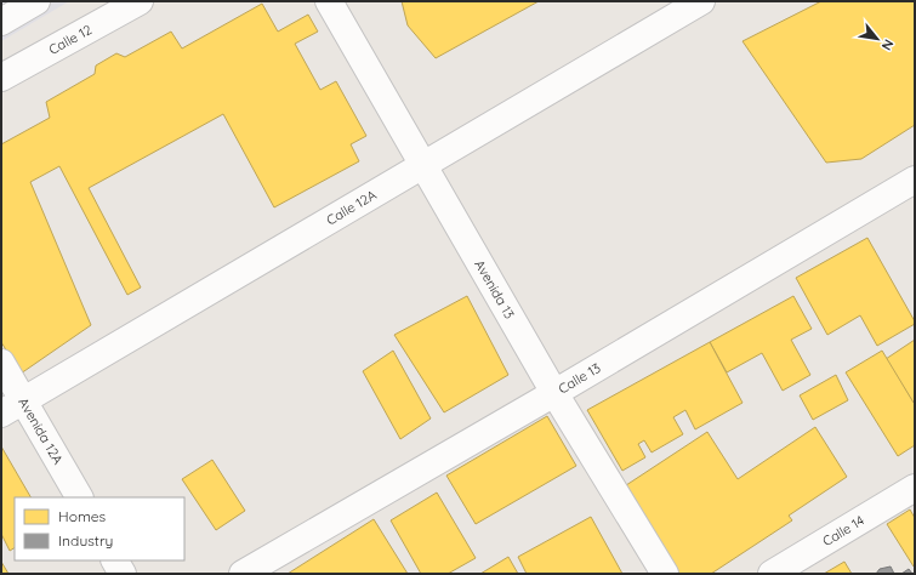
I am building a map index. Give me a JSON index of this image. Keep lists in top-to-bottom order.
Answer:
{
  "streets": {
    "street": [
      "Calle 12",
      "Calle 12A",
      "Avenida 13",
      "Calle 13",
      "Avenida 12A",
      "Calle 14"
    ]
  },
  "crossings": [
    ["Calle 12A", "Avenida 13"],
    ["Calle 12A", "Avenida 12A"],
    ["Avenida 13", "Calle 13"]
  ],
  "legend": ["Homes", "Industry"],
  "north": "bottom right"
}
